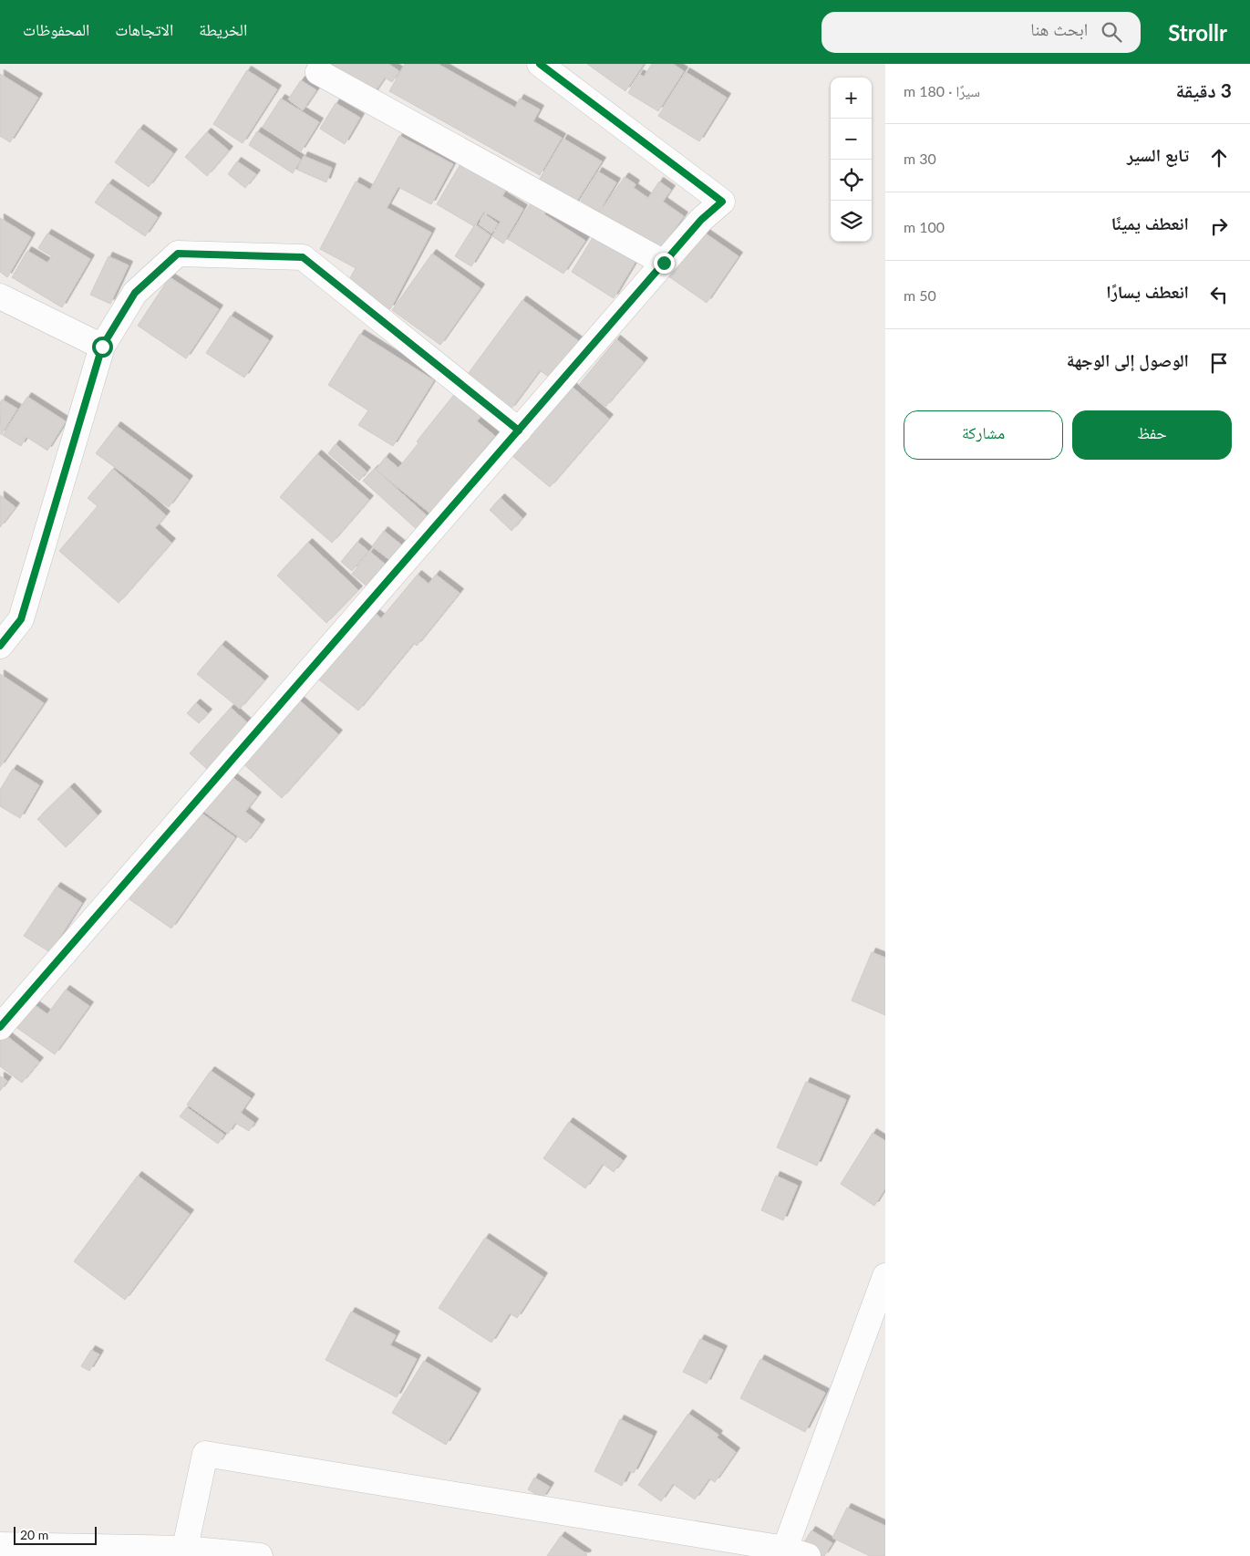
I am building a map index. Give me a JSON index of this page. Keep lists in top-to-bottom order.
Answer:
{
  "scale_bar": "20 m",
  "page": {
    "header": "Strollr",
    "search": "ابحث هنا",
    "nav": ["الخريطة", "الاتجاهات", "المحفوظات"],
    "heading": ["3 دقيقة", "سيرًا · 180 m"],
    "map_buttons": ["+", "−"],
    "list": [
      ["تابع السير", "30 m"],
      ["انعطف يمينًا", "100 m"],
      ["انعطف يسارًا", "50 m"],
      "الوصول إلى الوجهة"
    ],
    "buttons": ["حفظ", "مشاركة"],
    "scale": "20 m"
  }
}
